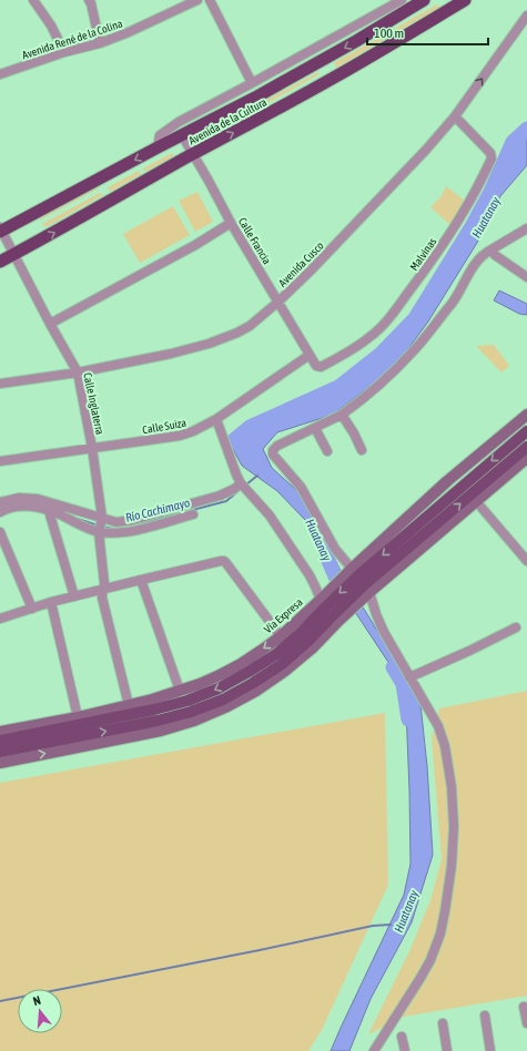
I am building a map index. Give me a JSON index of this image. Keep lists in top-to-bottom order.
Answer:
{
  "streets": {
    "highway": ["Avenida de la Cultura"],
    "main road": ["Vía Expresa"],
    "street": [
      "Avenida René de la Colina",
      "Calle Francia",
      "Malvinas",
      "Avenida Cusco",
      "Calle Inglaterra",
      "Calle Suiza"
    ]
  },
  "crossings": [
    ["Avenida de la Cultura", "Calle Francia"],
    ["Avenida de la Cultura", "Calle Inglaterra"],
    ["Calle Francia", "Malvinas"],
    ["Calle Francia", "Avenida Cusco"],
    ["Calle Francia", "Calle Suiza"],
    ["Malvinas", "Avenida Cusco"],
    ["Malvinas", "Calle Suiza"],
    ["Avenida Cusco", "Calle Inglaterra"],
    ["Calle Inglaterra", "Calle Suiza"],
    ["Calle Inglaterra", "Vía Expresa"]
  ],
  "water": ["Huatanay", "Río Cachimayo"],
  "scale_bar": "100 m",
  "north": "top"
}
